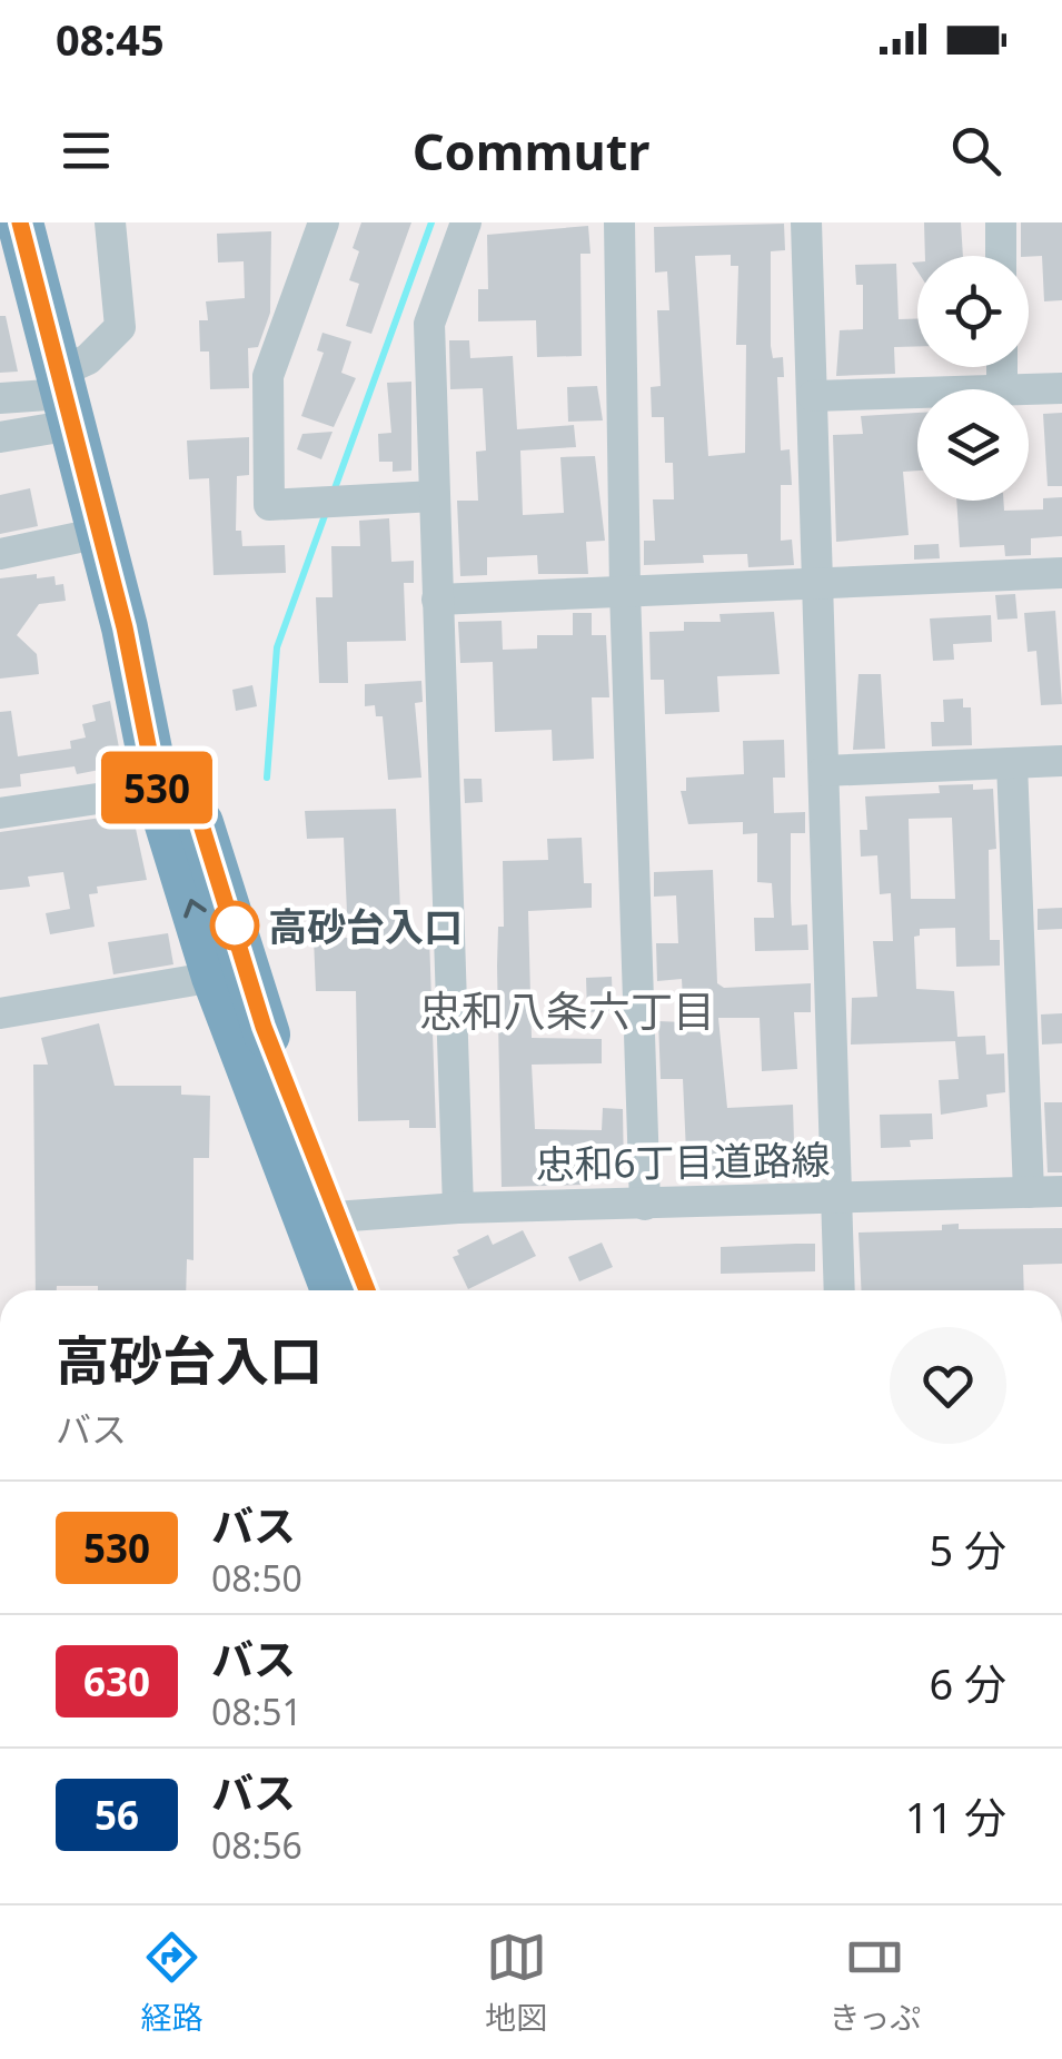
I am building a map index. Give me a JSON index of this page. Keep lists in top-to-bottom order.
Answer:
{
  "streets": {
    "street": ["忠和6丁目道路線"]
  },
  "districts": ["忠和八条六丁目"],
  "places": ["高砂台入口"],
  "lines": ["bus line 530"],
  "page": {
    "status": "08:45",
    "header": "Commutr",
    "on_map": "530",
    "heading": ["高砂台入口", "バス"],
    "list": [
      {
        "mark": "530",
        "name": "バス",
        "note": "08:50",
        "value": "5 分"
      },
      {
        "mark": "630",
        "name": "バス",
        "note": "08:51",
        "value": "6 分"
      },
      {
        "mark": "56",
        "name": "バス",
        "note": "08:56",
        "value": "11 分"
      }
    ],
    "tabs": ["経路", "地図", "きっぷ"]
  }
}
